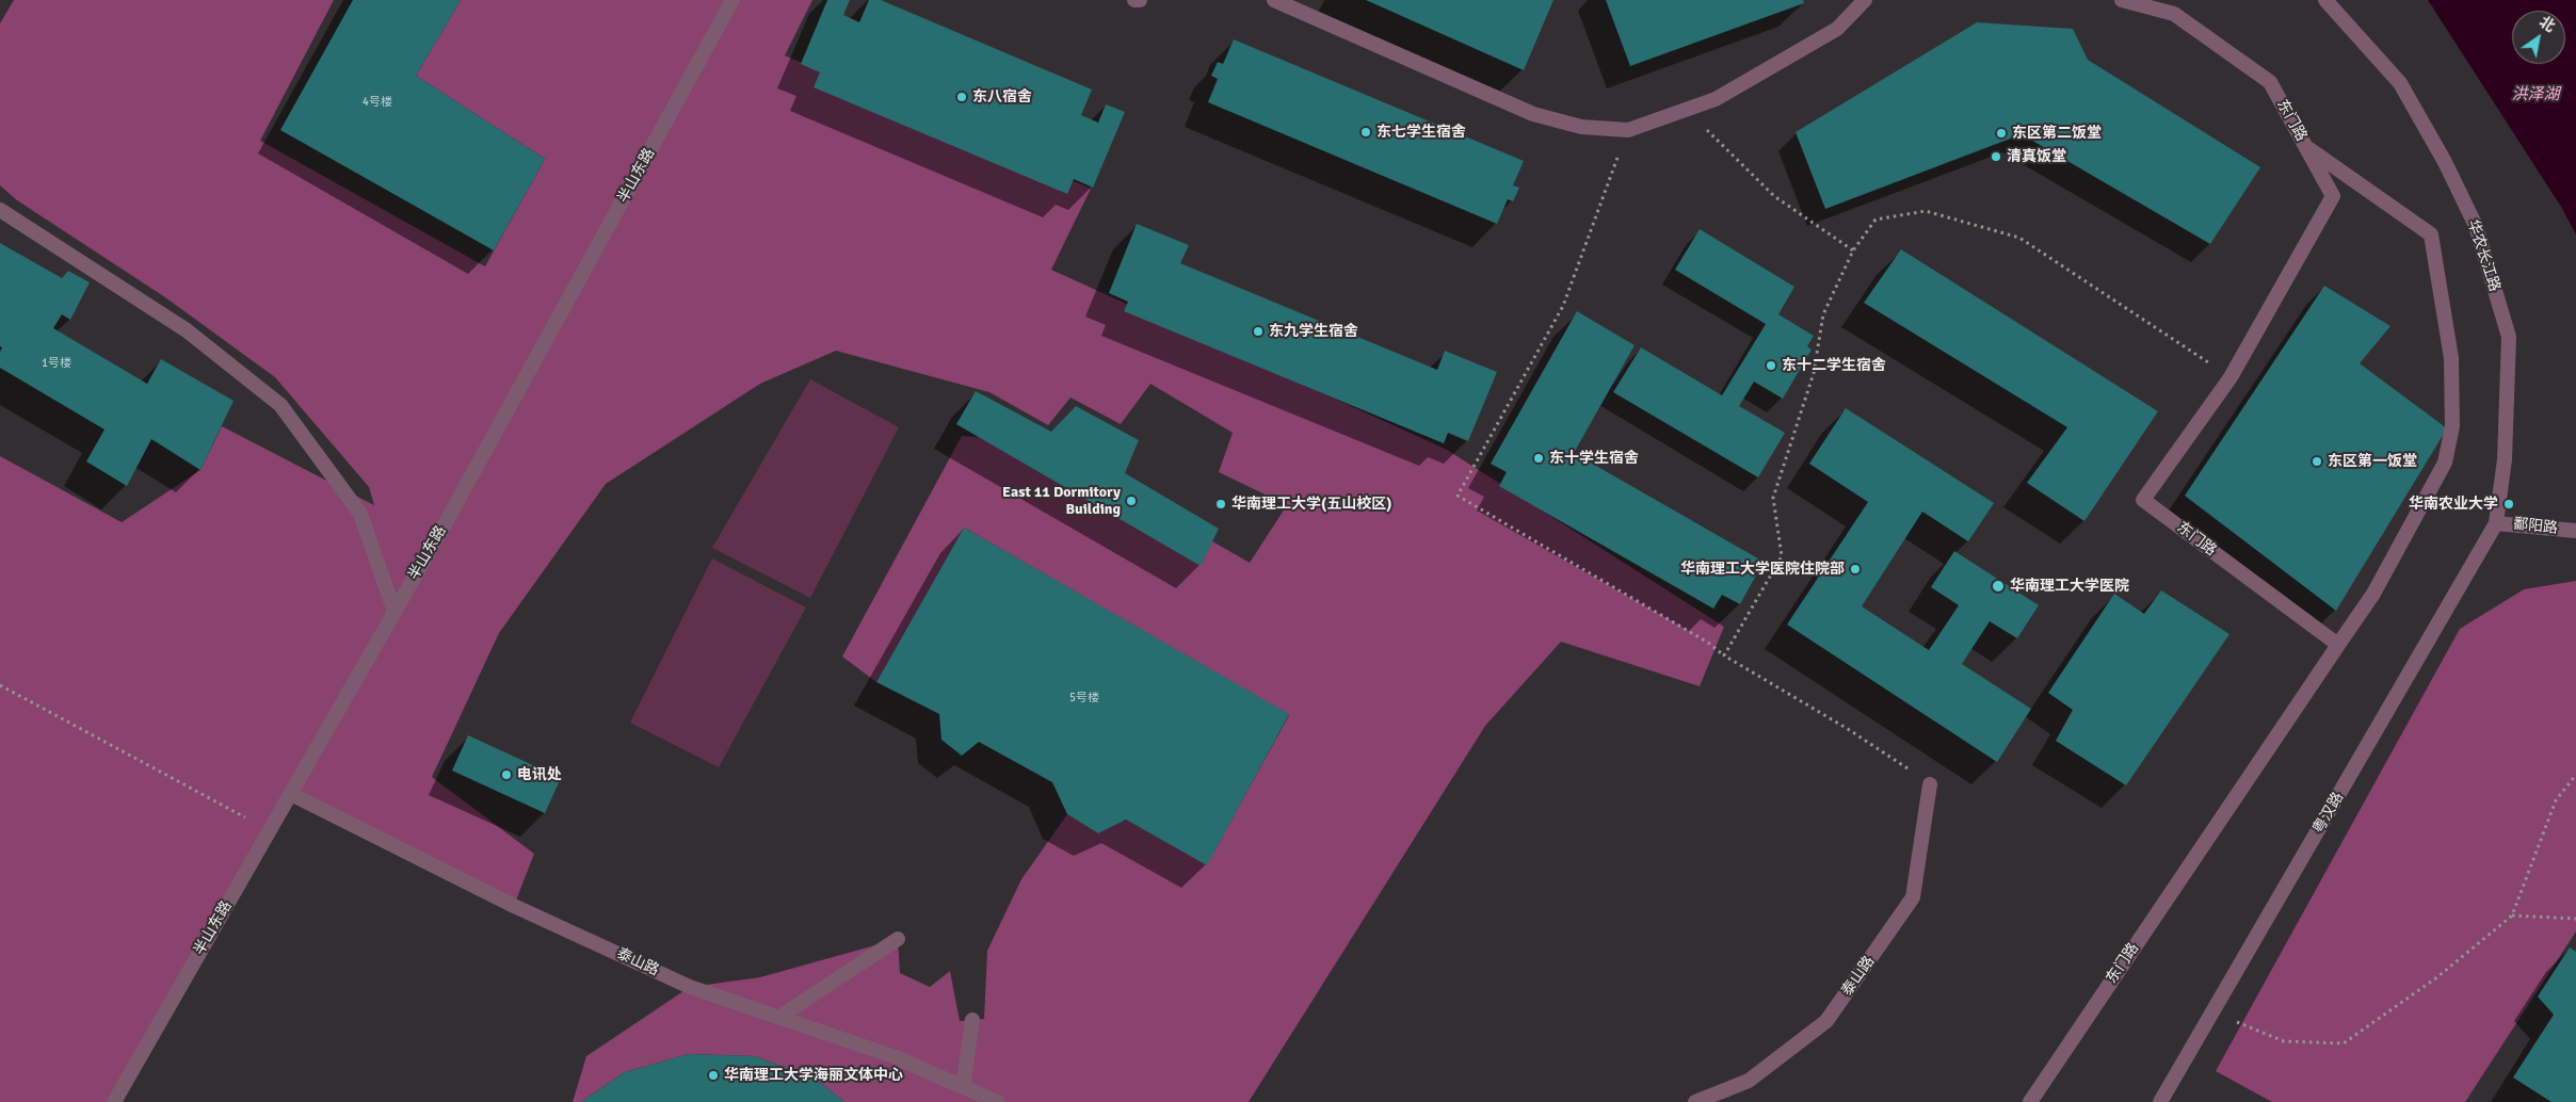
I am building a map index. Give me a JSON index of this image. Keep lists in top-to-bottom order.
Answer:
{
  "streets": {
    "street": [
      "东门路",
      "半山东路",
      "华农长江路",
      "鄱阳路",
      "粤汉路",
      "泰山路"
    ]
  },
  "crossings": [
    ["半山东路", "泰山路"],
    ["华农长江路", "鄱阳路"],
    ["华农长江路", "粤汉路"],
    ["鄱阳路", "粤汉路"]
  ],
  "water": ["洪泽湖"],
  "places": [
    "东八宿舍",
    "东七学生宿舍",
    "东区第二饭堂",
    "清真饭堂",
    "东九学生宿舍",
    "东十二学生宿舍",
    "东十学生宿舍",
    "东区第一饭堂",
    "East 11 Dormitory Building",
    "华南理工大学(五山校区)",
    "华南农业大学",
    "华南理工大学医院住院部",
    "华南理工大学医院",
    "电讯处",
    "华南理工大学海丽文体中心"
  ],
  "house_numbers": ["4号楼", "1号楼", "5号楼"],
  "north": "top right"
}
